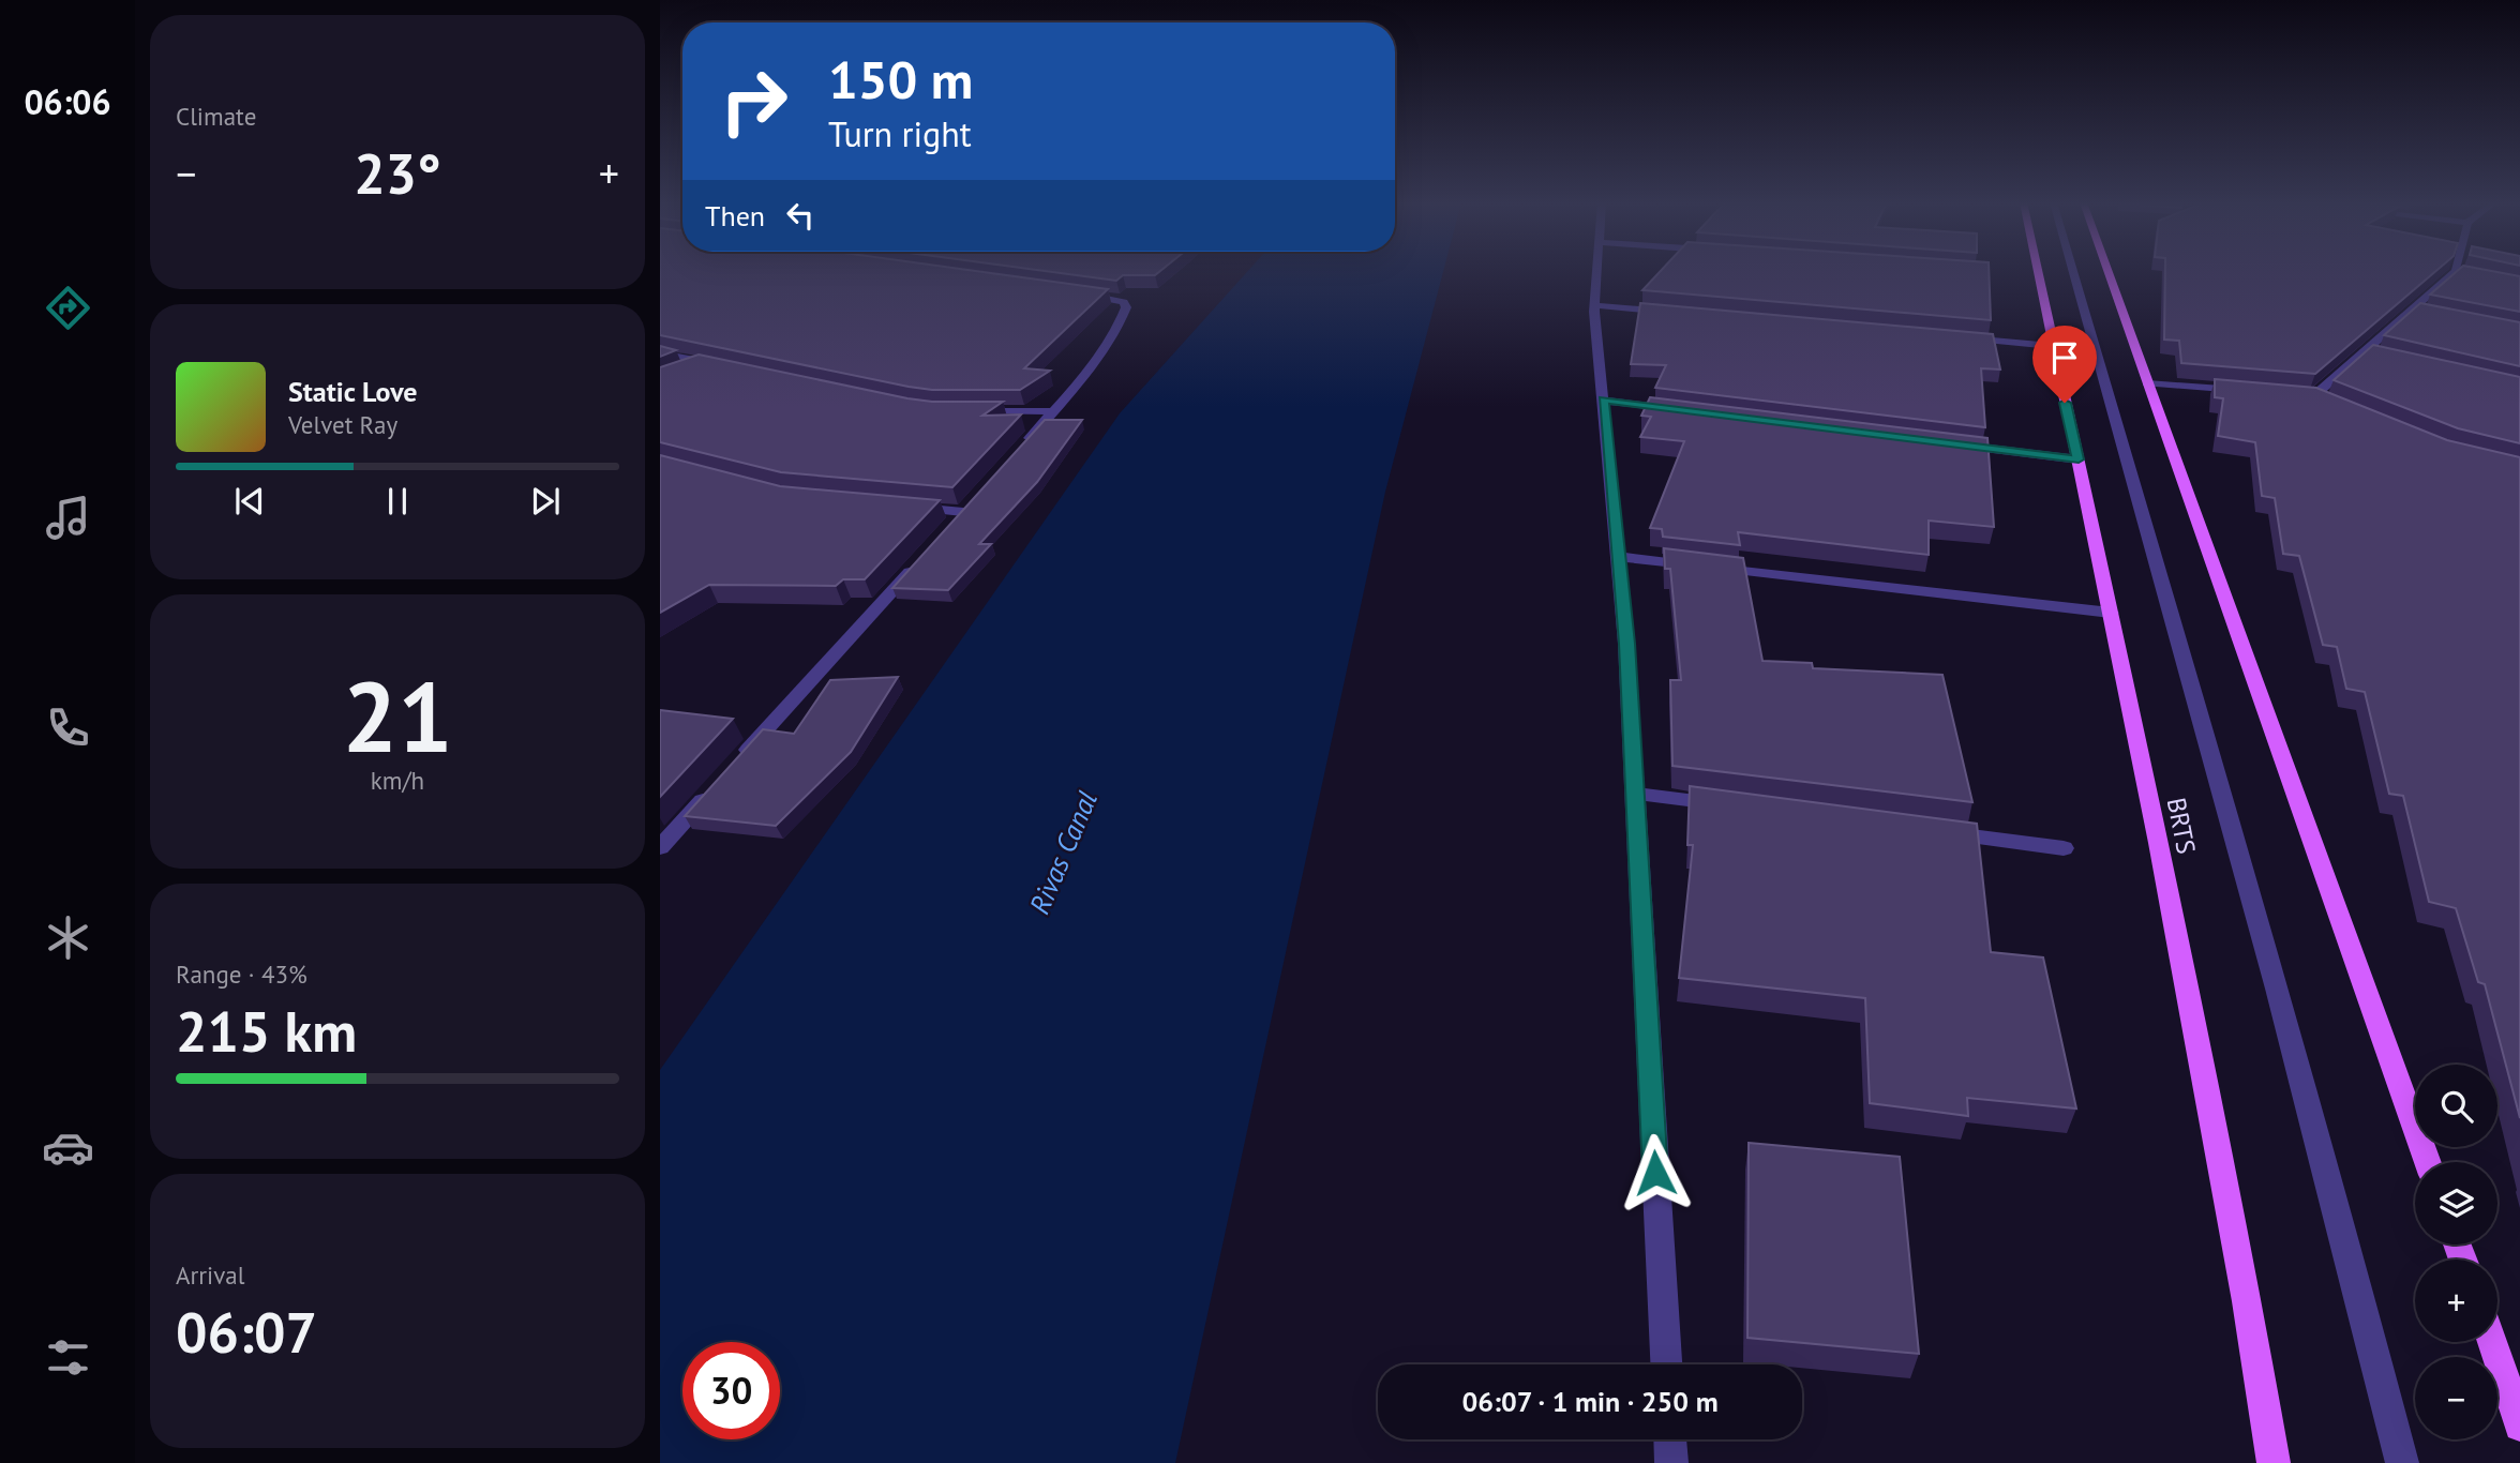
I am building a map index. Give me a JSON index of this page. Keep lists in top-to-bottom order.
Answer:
{
  "streets": {
    "main road": ["BRTS"]
  },
  "water": ["Rivas Canal"],
  "page": {
    "tabs": "06:06",
    "tile": [
      "Climate",
      ["21", "km/h"],
      ["Range · 43%", "215 km"],
      ["Arrival", "06:07"]
    ],
    "turn": ["150 m", "Turn right"],
    "heat": ["−", "23°", "+"],
    "then": "Then",
    "song": ["Static Love", "Velvet Ray"],
    "map_buttons": ["+", "−"],
    "limit": "30",
    "trip": "06:07 · 1 min · 250 m"
  }
}
